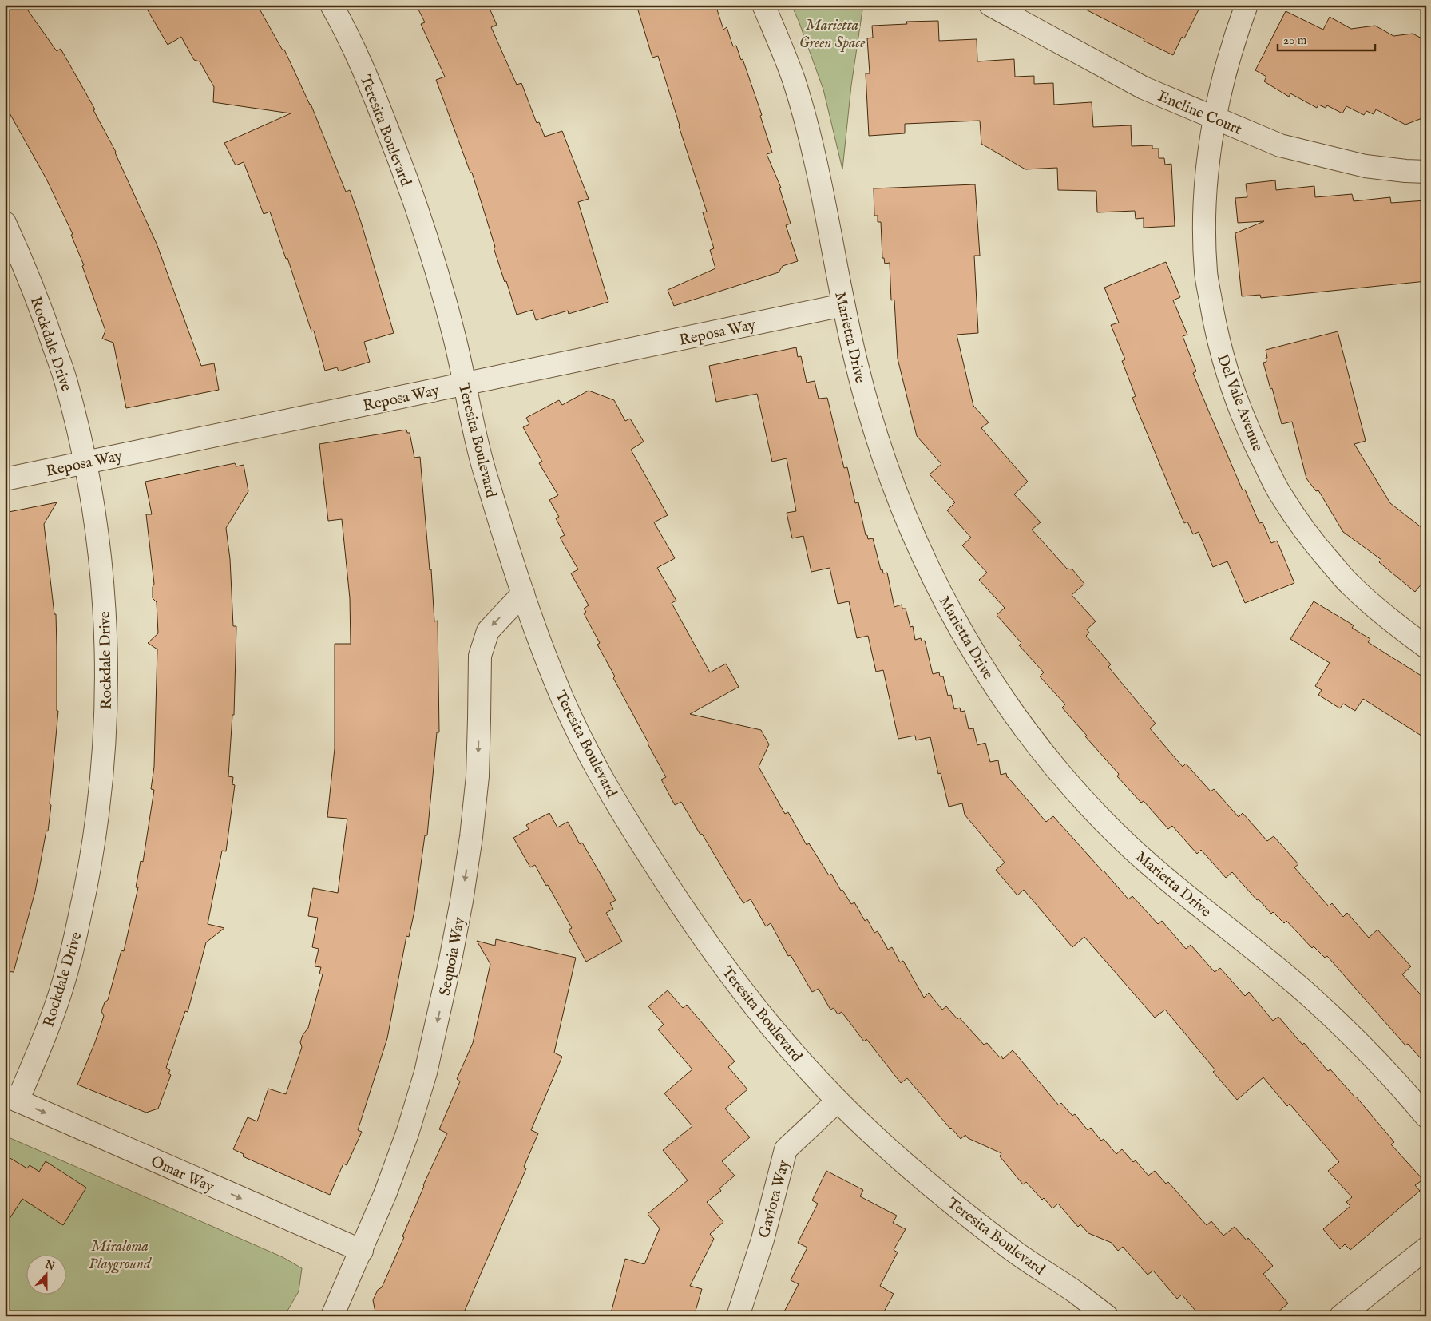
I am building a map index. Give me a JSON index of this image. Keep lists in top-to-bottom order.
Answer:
{
  "streets": {
    "street": [
      "Encline Court",
      "Teresita Boulevard",
      "Reposa Way",
      "Marietta Drive",
      "Rockdale Drive",
      "Del Vale Avenue",
      "Sequoia Way",
      "Omar Way",
      "Gaviota Way"
    ]
  },
  "crossings": [
    ["Encline Court", "Del Vale Avenue"],
    ["Teresita Boulevard", "Reposa Way"],
    ["Teresita Boulevard", "Sequoia Way"],
    ["Teresita Boulevard", "Gaviota Way"],
    ["Reposa Way", "Marietta Drive"],
    ["Reposa Way", "Rockdale Drive"],
    ["Rockdale Drive", "Omar Way"],
    ["Sequoia Way", "Omar Way"]
  ],
  "one_way": ["Sequoia Way", "Omar Way"],
  "parks": ["Marietta Green Space", "Miraloma Playground"],
  "scale_bar": "20 m",
  "north": "top"
}
